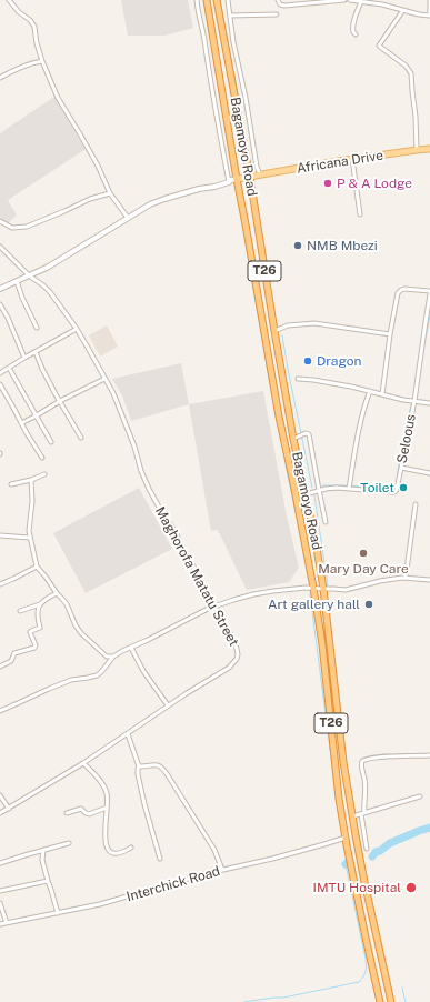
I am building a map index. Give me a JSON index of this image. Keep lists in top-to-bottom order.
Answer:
{
  "streets": {
    "highway": ["Bagamoyo Road", "T26"],
    "main road": ["Africana Drive"],
    "street": ["Seloous", "Maghorofa Matatu Street", "Interchick Road"]
  },
  "crossings": [
    ["Bagamoyo Road", "Africana Drive"],
    ["Bagamoyo Road", "Seloous"],
    ["Bagamoyo Road", "Interchick Road"]
  ],
  "places": [
    "P & A Lodge",
    "NMB Mbezi",
    "Dragon",
    "Toilet",
    "Mary Day Care",
    "Art gallery hall",
    "IMTU Hospital"
  ]
}
